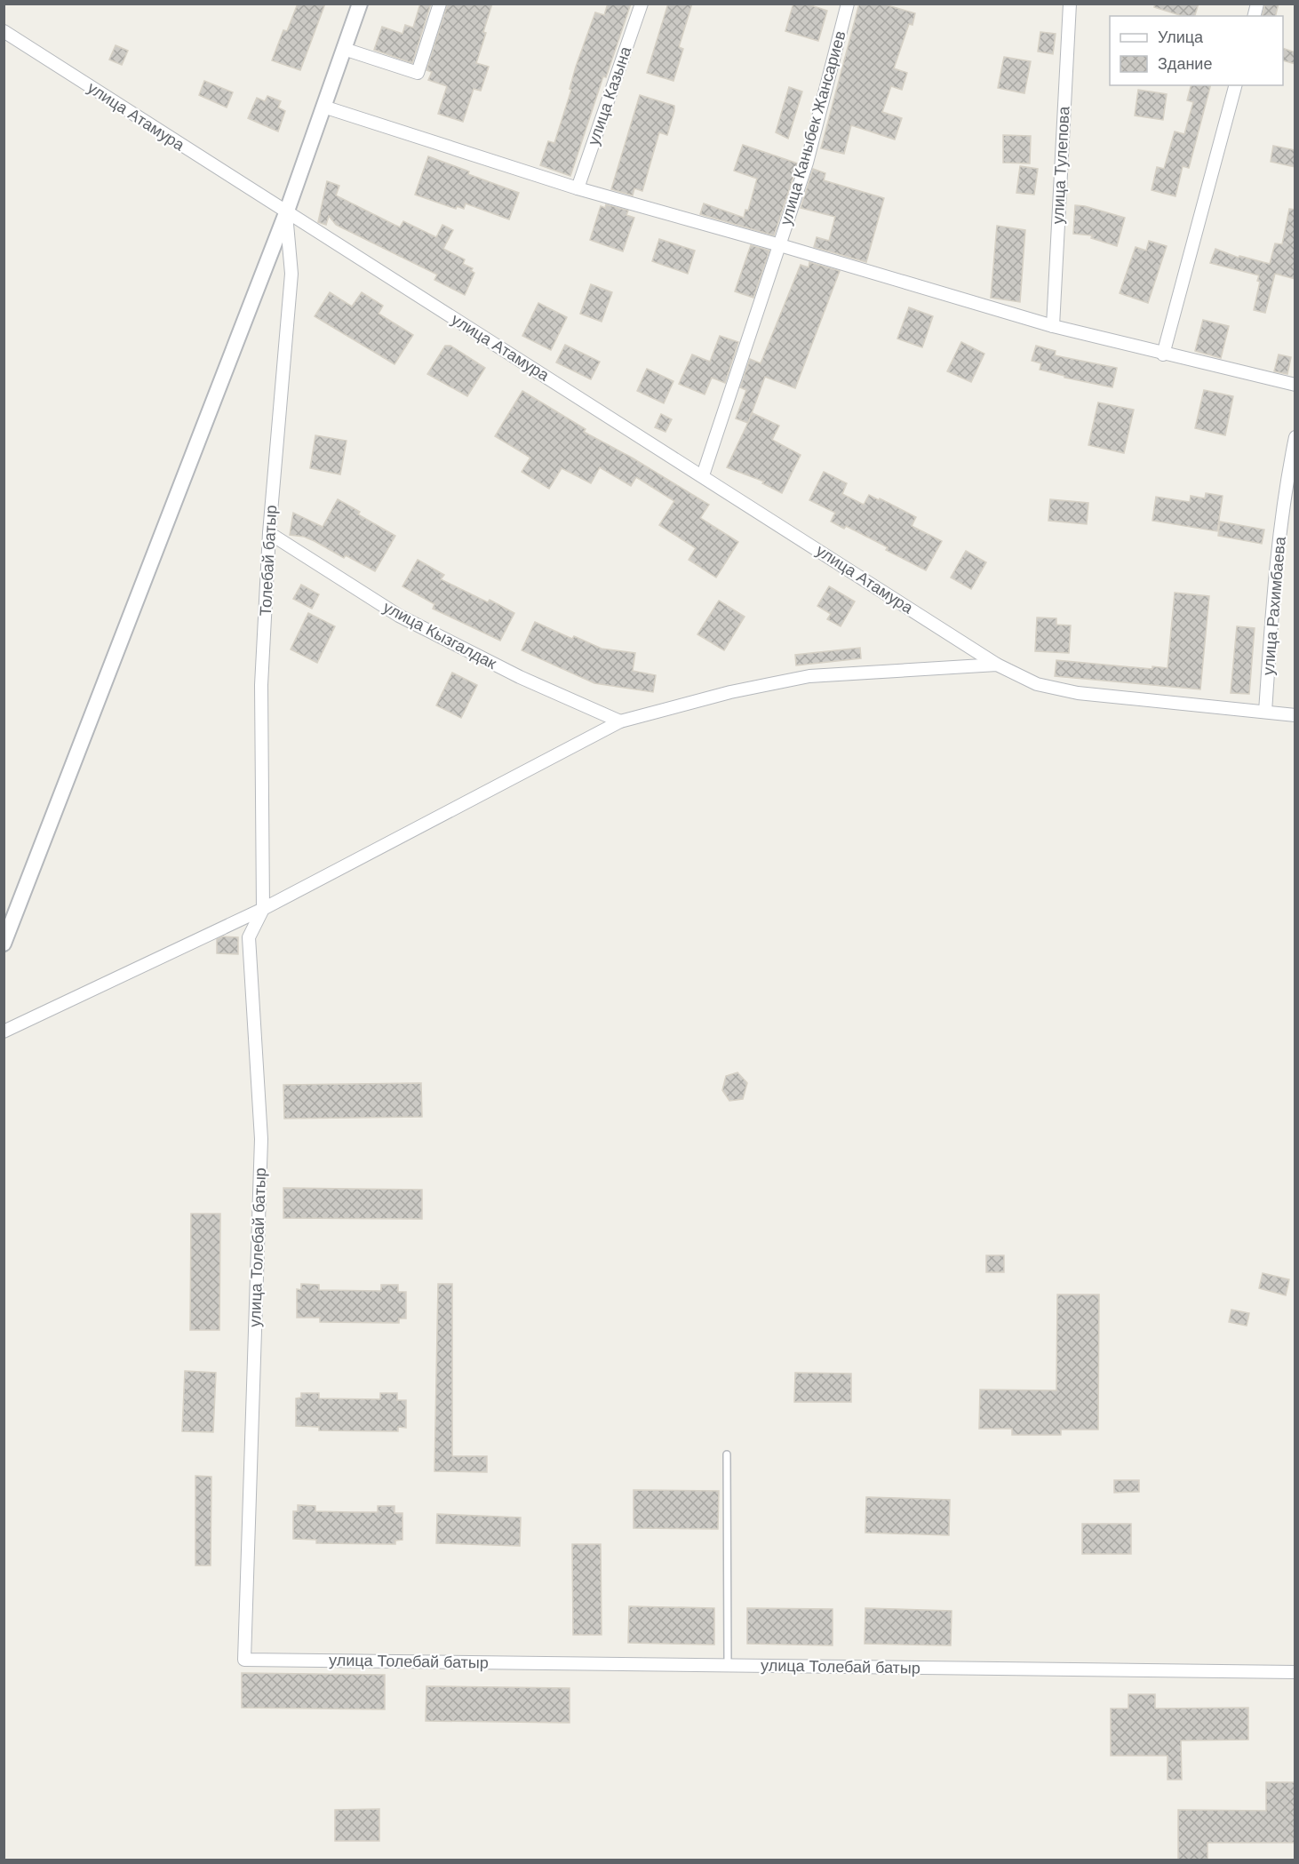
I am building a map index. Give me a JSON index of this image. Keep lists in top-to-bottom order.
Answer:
{
  "streets": {
    "street": [
      "улица Казына",
      "улица Атамура",
      "улица Каныбек Жансариев",
      "улица Тулепова",
      "Толебай батыр",
      "улица Рахимбаева",
      "улица Кызгалдак",
      "улица Толебай батыр"
    ]
  },
  "crossings": [
    ["улица Атамура", "улица Каныбек Жансариев"],
    ["улица Атамура", "Толебай батыр"],
    ["улица Атамура", "улица Рахимбаева"],
    ["Толебай батыр", "улица Кызгалдак"],
    ["Толебай батыр", "улица Толебай батыр"]
  ],
  "legend": ["Улица", "Здание"]
}
